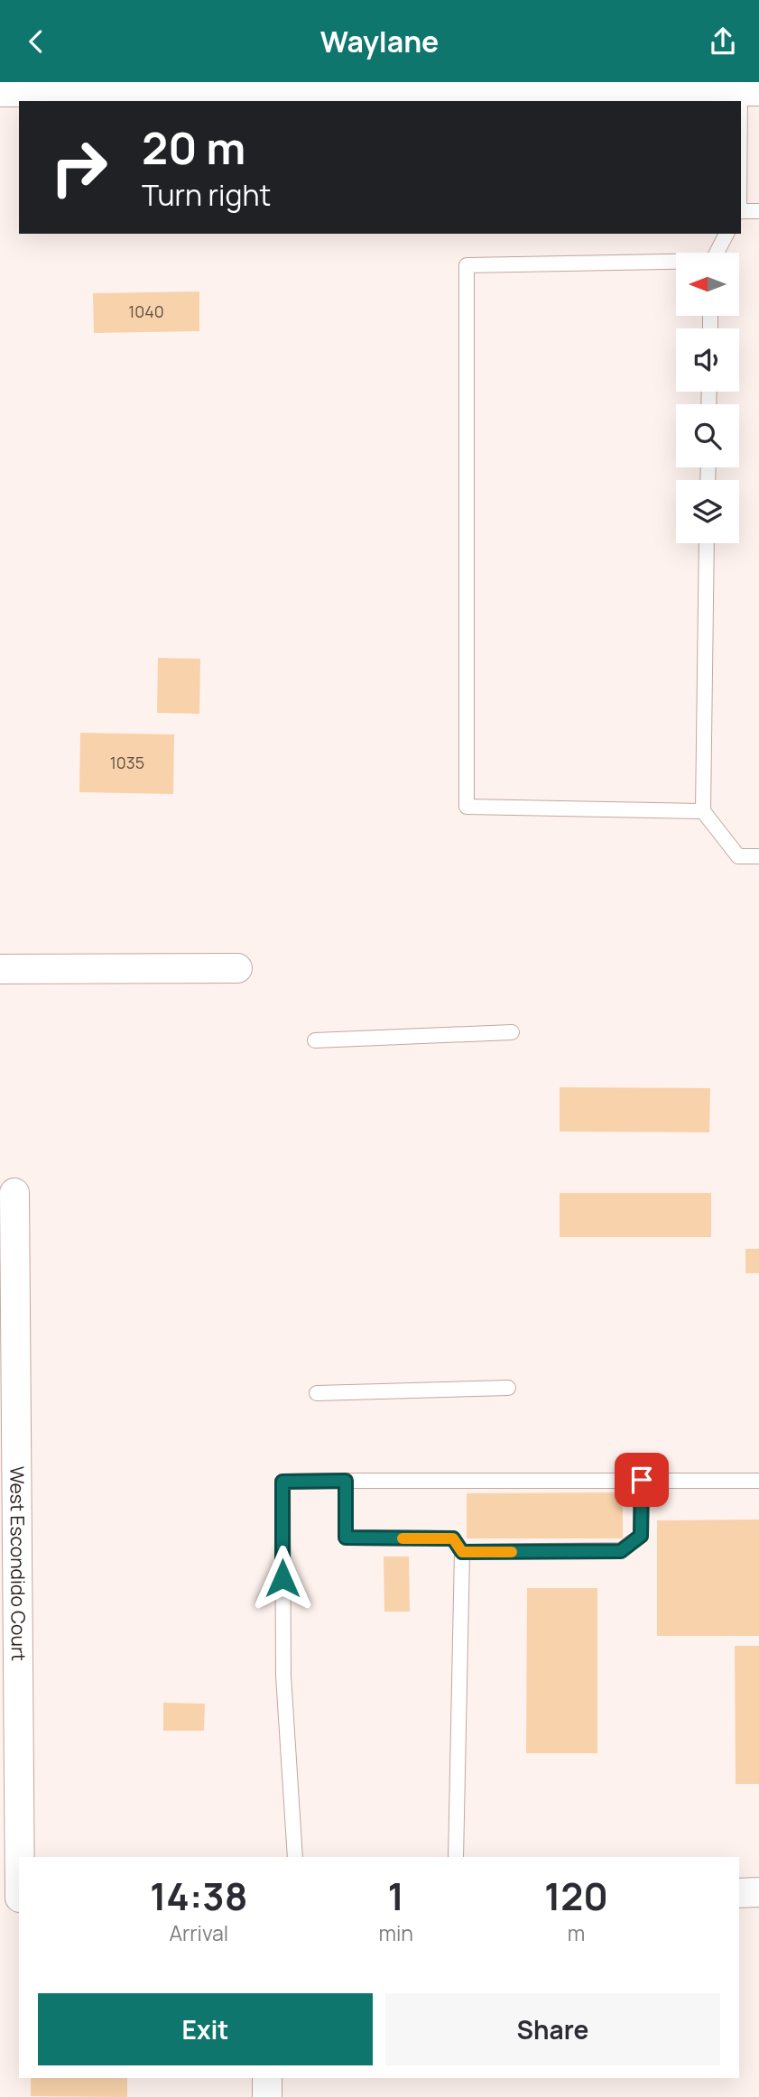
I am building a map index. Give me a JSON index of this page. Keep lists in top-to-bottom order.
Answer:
{
  "streets": {
    "street": ["West Escondido Court"]
  },
  "house_numbers": ["1040", "1035"],
  "north": "left",
  "page": {
    "header": "Waylane",
    "turn": ["20 m", "Turn right"],
    "eta": [
      "14:38",
      "Arrival",
      "1",
      "min",
      "120",
      "m"
    ],
    "buttons": ["Exit", "Share"]
  }
}
